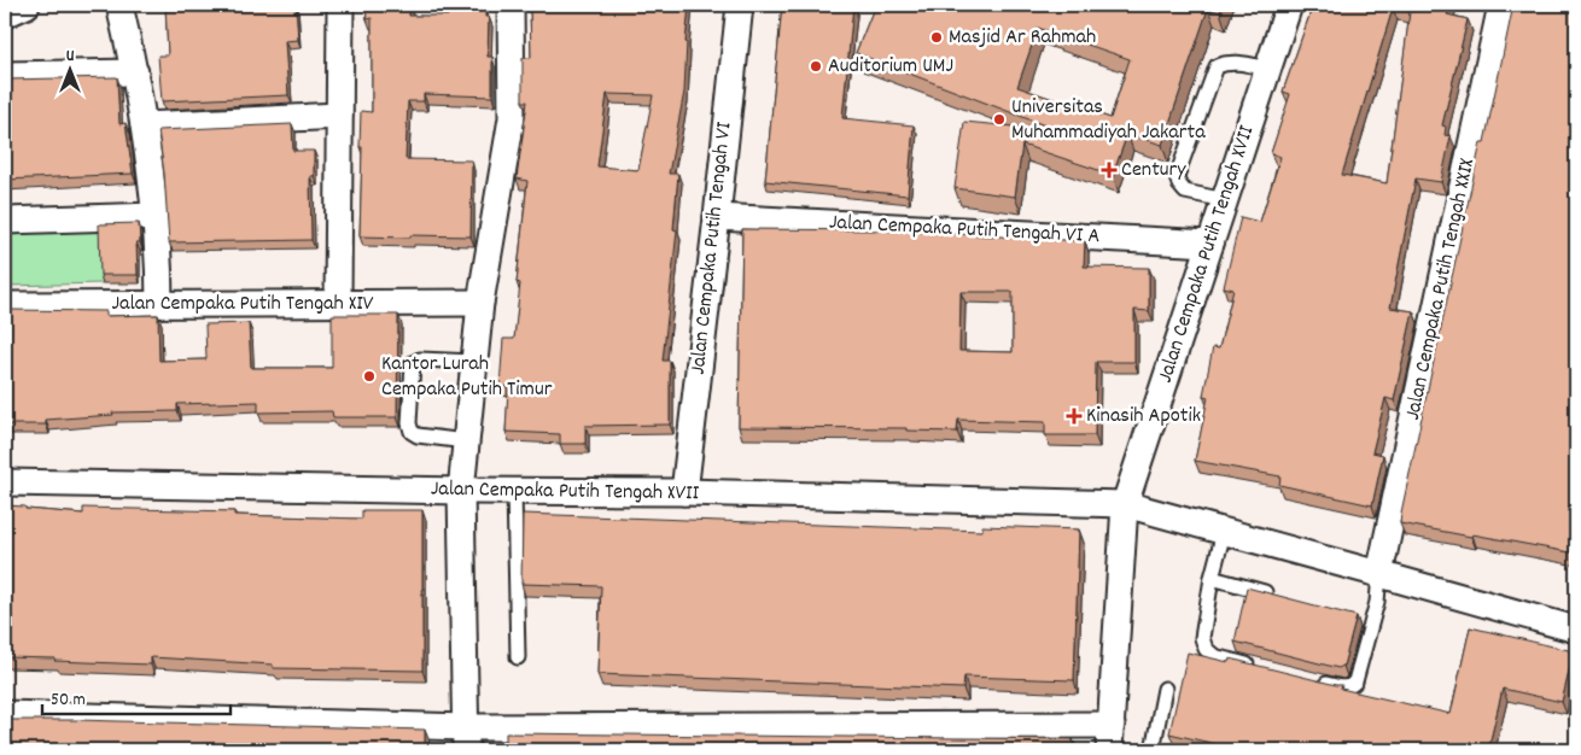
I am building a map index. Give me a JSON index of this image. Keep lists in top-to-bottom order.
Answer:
{
  "streets": {
    "street": [
      "Jalan Cempaka Putih Tengah VI A",
      "Jalan Cempaka Putih Tengah VI",
      "Jalan Cempaka Putih Tengah XVII",
      "Jalan Cempaka Putih Tengah XXIX",
      "Jalan Cempaka Putih Tengah XIV"
    ]
  },
  "crossings": [
    ["Jalan Cempaka Putih Tengah VI A", "Jalan Cempaka Putih Tengah VI"],
    ["Jalan Cempaka Putih Tengah VI A", "Jalan Cempaka Putih Tengah XVII"],
    ["Jalan Cempaka Putih Tengah VI", "Jalan Cempaka Putih Tengah XVII"],
    ["Jalan Cempaka Putih Tengah XVII", "Jalan Cempaka Putih Tengah XXIX"]
  ],
  "places": {
    "other": [
      "Masjid Ar Rahmah",
      "Auditorium UMJ",
      "Universitas Muhammadiyah Jakarta",
      "Kantor Lurah Cempaka Putih Timur"
    ],
    "health": ["Century", "Kinasih Apotik"]
  },
  "scale_bar": "50 m",
  "north": "top"
}
